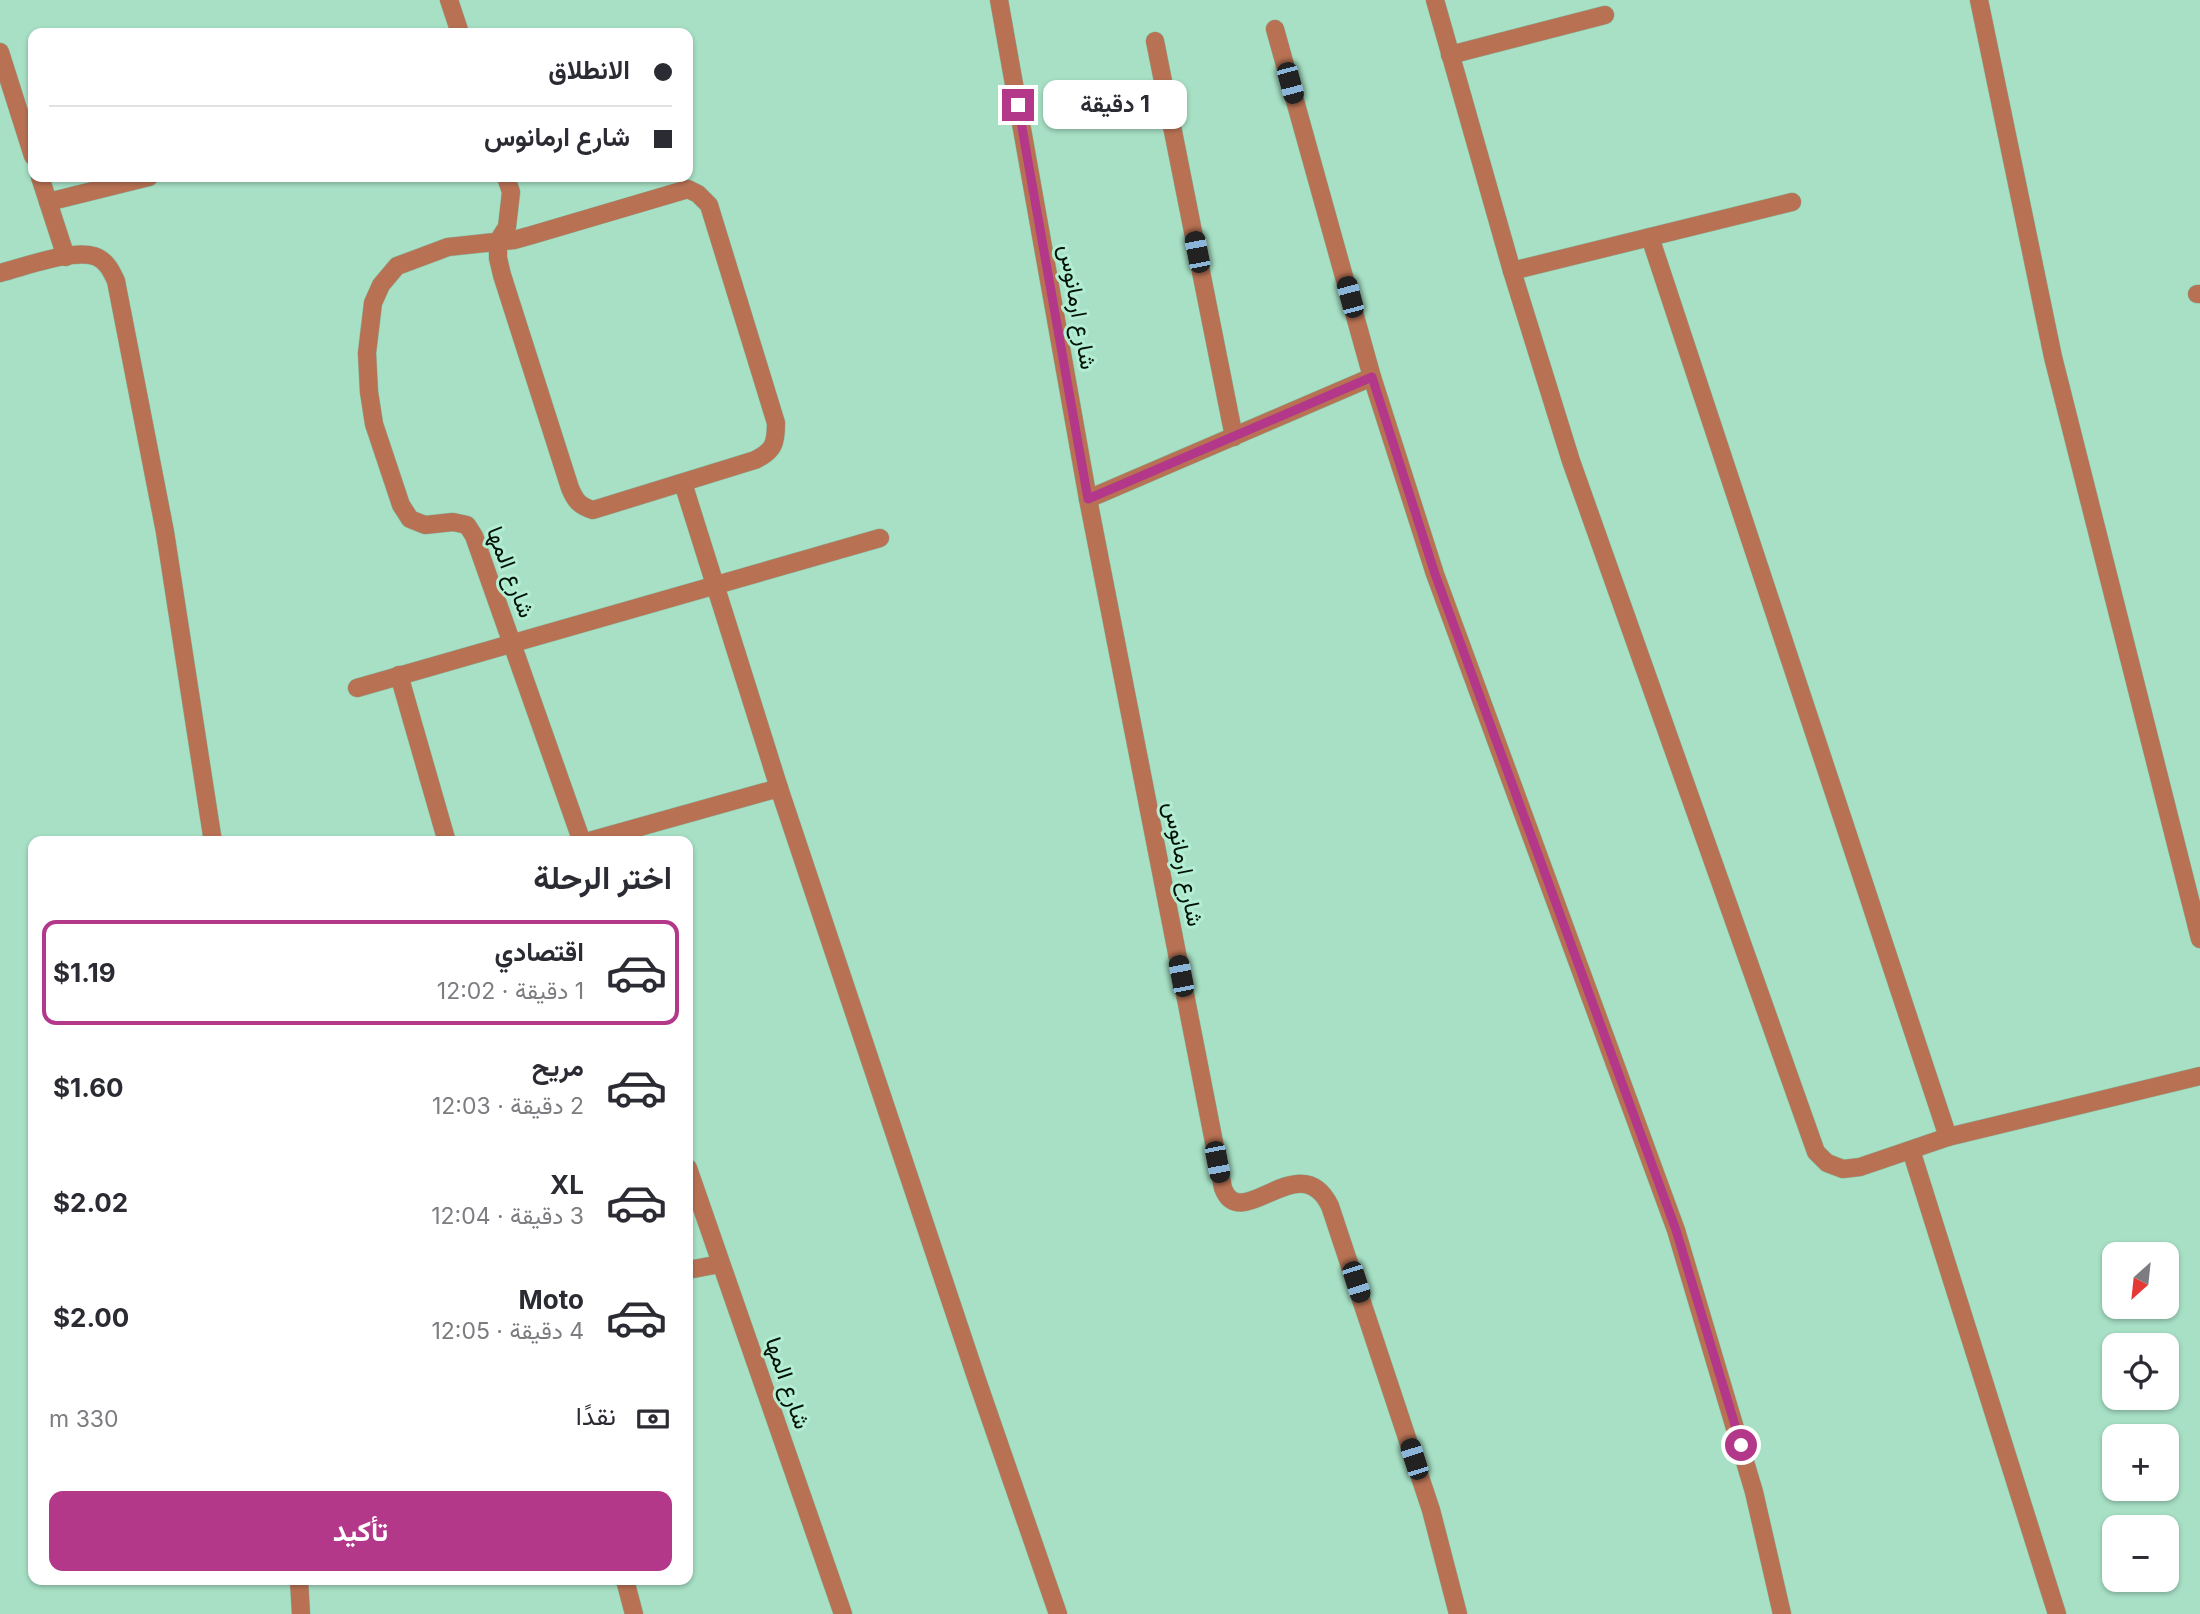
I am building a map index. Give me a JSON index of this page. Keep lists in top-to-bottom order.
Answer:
{
  "streets": {
    "street": ["شارع ارمانوس", "شارع المها"]
  },
  "north": "bottom left",
  "page": {
    "banner": ["الانطلاق", "شارع ارمانوس"],
    "bubble": "1 دقيقة",
    "heading": "اختر الرحلة",
    "list": [
      {
        "name": "اقتصادي",
        "note": "1 دقيقة · 12:02",
        "value": "$1.19"
      },
      {
        "name": "مريح",
        "note": "2 دقيقة · 12:03",
        "value": "$1.60"
      },
      {
        "name": "XL",
        "note": "3 دقيقة · 12:04",
        "value": "$2.02"
      },
      {
        "name": "Moto",
        "note": "4 دقيقة · 12:05",
        "value": "$2.00"
      }
    ],
    "map_buttons": ["+", "−"],
    "pay": ["نقدًا", "330 m"],
    "buttons": "تأكيد"
  }
}
